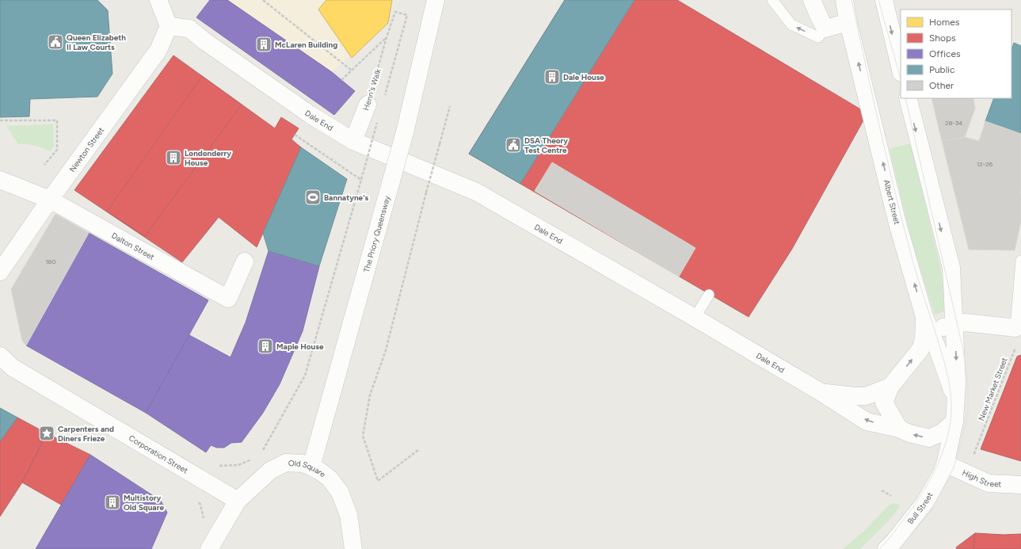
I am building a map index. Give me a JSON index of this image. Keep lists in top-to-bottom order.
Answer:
{
  "streets": {
    "street": [
      "Henn's Walk",
      "Dale End",
      "Newton Street",
      "Albert Street",
      "The Priory Queensway",
      "Dalton Street",
      "Corporation Street",
      "Old Square",
      "High Street",
      "Bull Street"
    ],
    "path": ["New Market Street"]
  },
  "crossings": [
    ["Henn's Walk", "Dale End"],
    ["Dale End", "Newton Street"],
    ["Dale End", "Albert Street"],
    ["Newton Street", "Dalton Street"],
    ["Albert Street", "High Street"],
    ["Albert Street", "Bull Street"],
    ["The Priory Queensway", "Old Square"],
    ["Corporation Street", "Old Square"],
    ["High Street", "Bull Street"]
  ],
  "places": {
    "public building": ["Queen Elizabeth II Law Courts", "DSA Theory Test Centre"],
    "building": [
      "McLaren Building",
      "Dale House",
      "Londonderry House",
      "Maple House",
      "Multistory Old Square"
    ],
    "sports": ["Bannatyne's"],
    "place": ["Carpenters and Diners Frieze"]
  },
  "house_numbers": ["28-34", "12-26", "180"],
  "legend": [
    "Homes",
    "Shops",
    "Offices",
    "Public",
    "Other"
  ]
}
